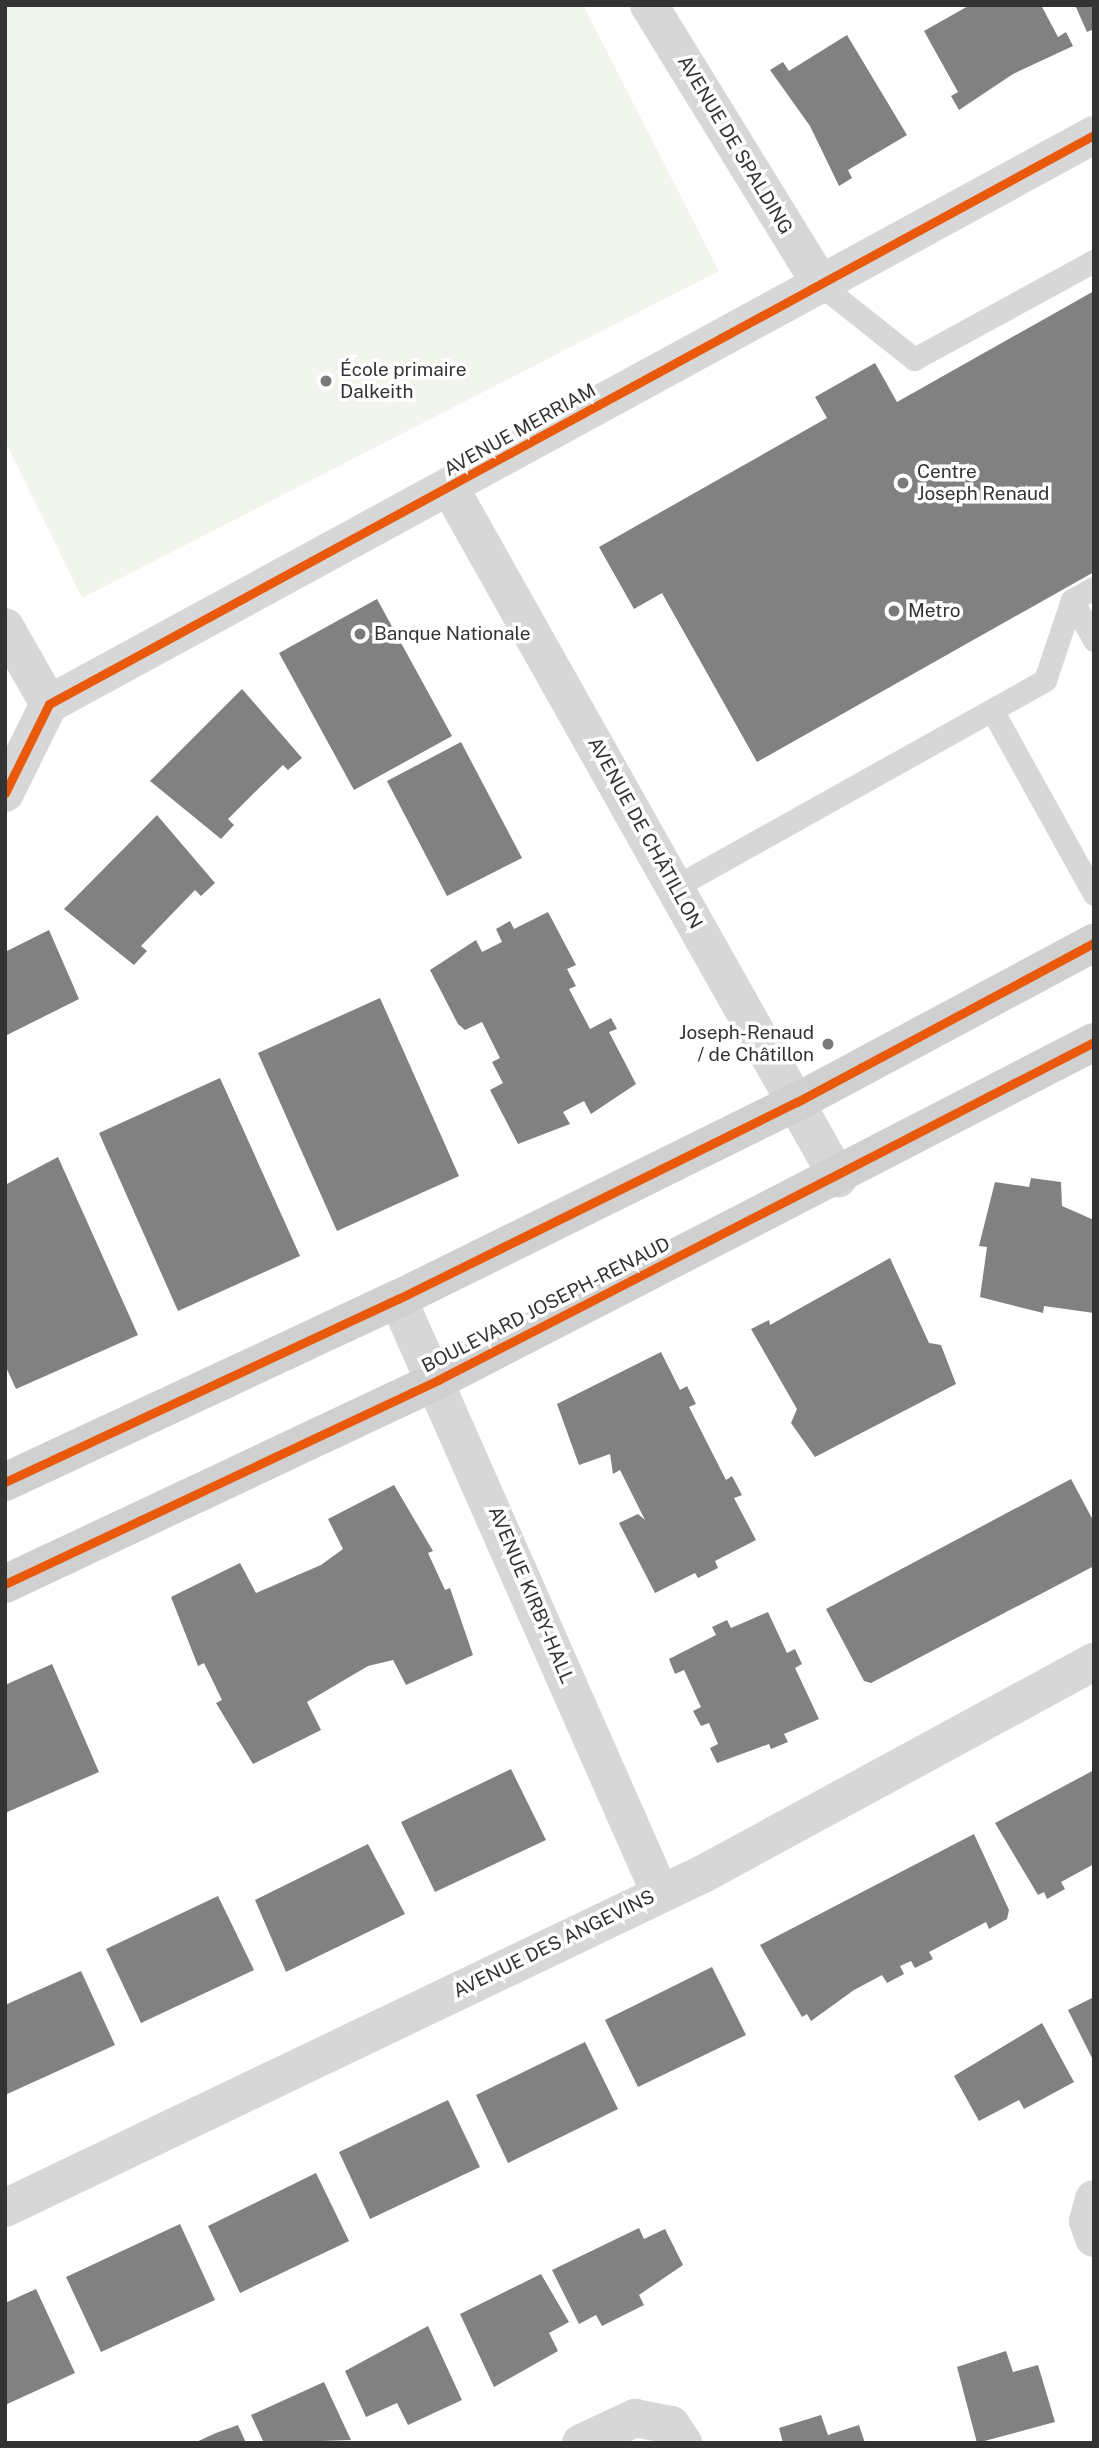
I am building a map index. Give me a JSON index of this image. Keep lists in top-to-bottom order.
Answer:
{
  "streets": {
    "street": [
      "AVENUE DE SPALDING",
      "AVENUE MERRIAM",
      "AVENUE DE CHÂTILLON",
      "BOULEVARD JOSEPH-RENAUD",
      "AVENUE KIRBY-HALL",
      "AVENUE DES ANGEVINS"
    ]
  },
  "crossings": [
    ["AVENUE DE SPALDING", "AVENUE MERRIAM"],
    ["AVENUE MERRIAM", "AVENUE DE CHÂTILLON"],
    ["AVENUE DE CHÂTILLON", "BOULEVARD JOSEPH-RENAUD"],
    ["BOULEVARD JOSEPH-RENAUD", "AVENUE KIRBY-HALL"],
    ["AVENUE KIRBY-HALL", "AVENUE DES ANGEVINS"]
  ],
  "places": [
    "École primaire Dalkeith",
    "Centre Joseph Renaud",
    "Metro",
    "Banque Nationale",
    "Joseph-Renaud / de Châtillon"
  ]
}
